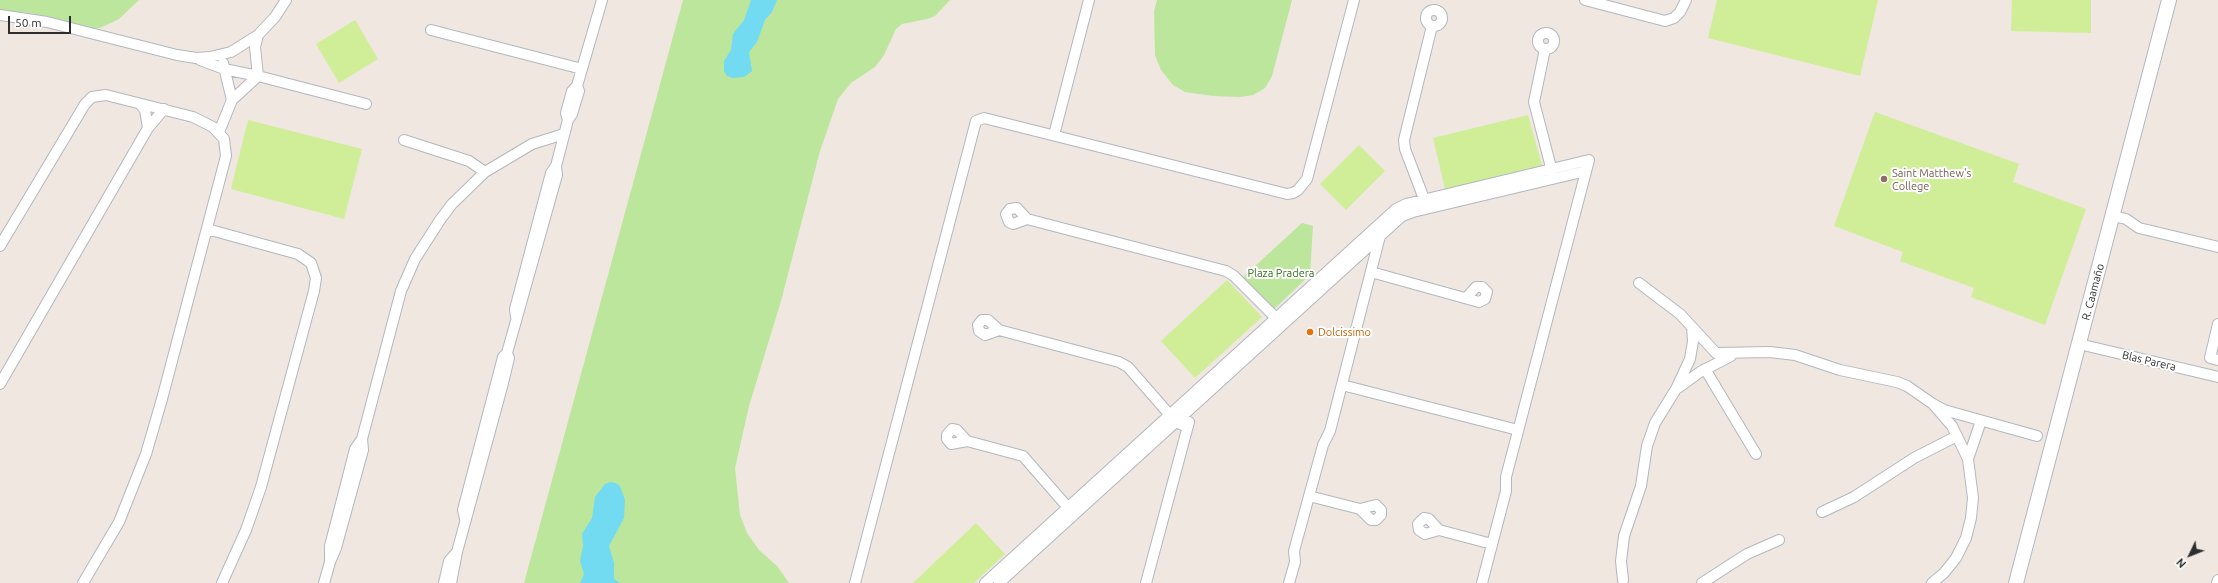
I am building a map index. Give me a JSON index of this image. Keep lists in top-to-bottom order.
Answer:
{
  "streets": {
    "street": ["R. Caamaño", "Blas Parera"]
  },
  "crossings": [
    ["R. Caamaño", "Blas Parera"]
  ],
  "parks": ["Plaza Pradera"],
  "places": ["Saint Matthew's College", "Dolcissimo"],
  "scale_bar": "50 m",
  "north": "bottom left"
}
